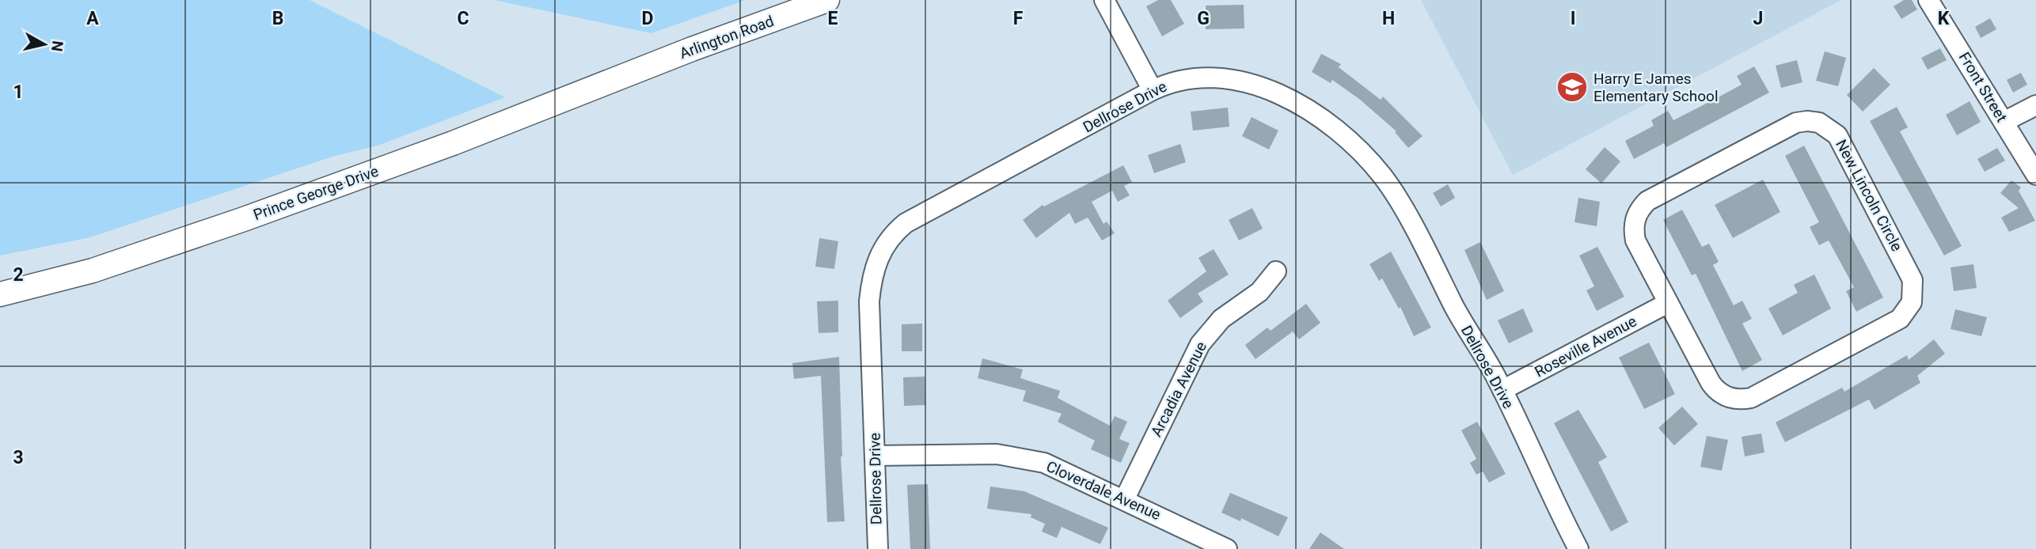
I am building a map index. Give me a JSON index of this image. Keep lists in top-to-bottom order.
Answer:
{
  "streets": {
    "main road": ["Arlington Road", "Prince George Drive"],
    "street": [
      "Front Street",
      "Dellrose Drive",
      "New Lincoln Circle",
      "Roseville Avenue",
      "Arcadia Avenue",
      "Cloverdale Avenue"
    ]
  },
  "crossings": [
    ["Arlington Road", "Prince George Drive"],
    ["Dellrose Drive", "Roseville Avenue"],
    ["Dellrose Drive", "Cloverdale Avenue"],
    ["New Lincoln Circle", "Roseville Avenue"],
    ["Arcadia Avenue", "Cloverdale Avenue"]
  ],
  "places": {
    "school or university": ["Harry E James Elementary School"]
  },
  "north": "right",
  "grid": {
    "columns": [
      "A",
      "B",
      "C",
      "D",
      "E",
      "F",
      "G",
      "H",
      "I",
      "J",
      "K"
    ],
    "rows": ["1", "2", "3"]
  }
}
